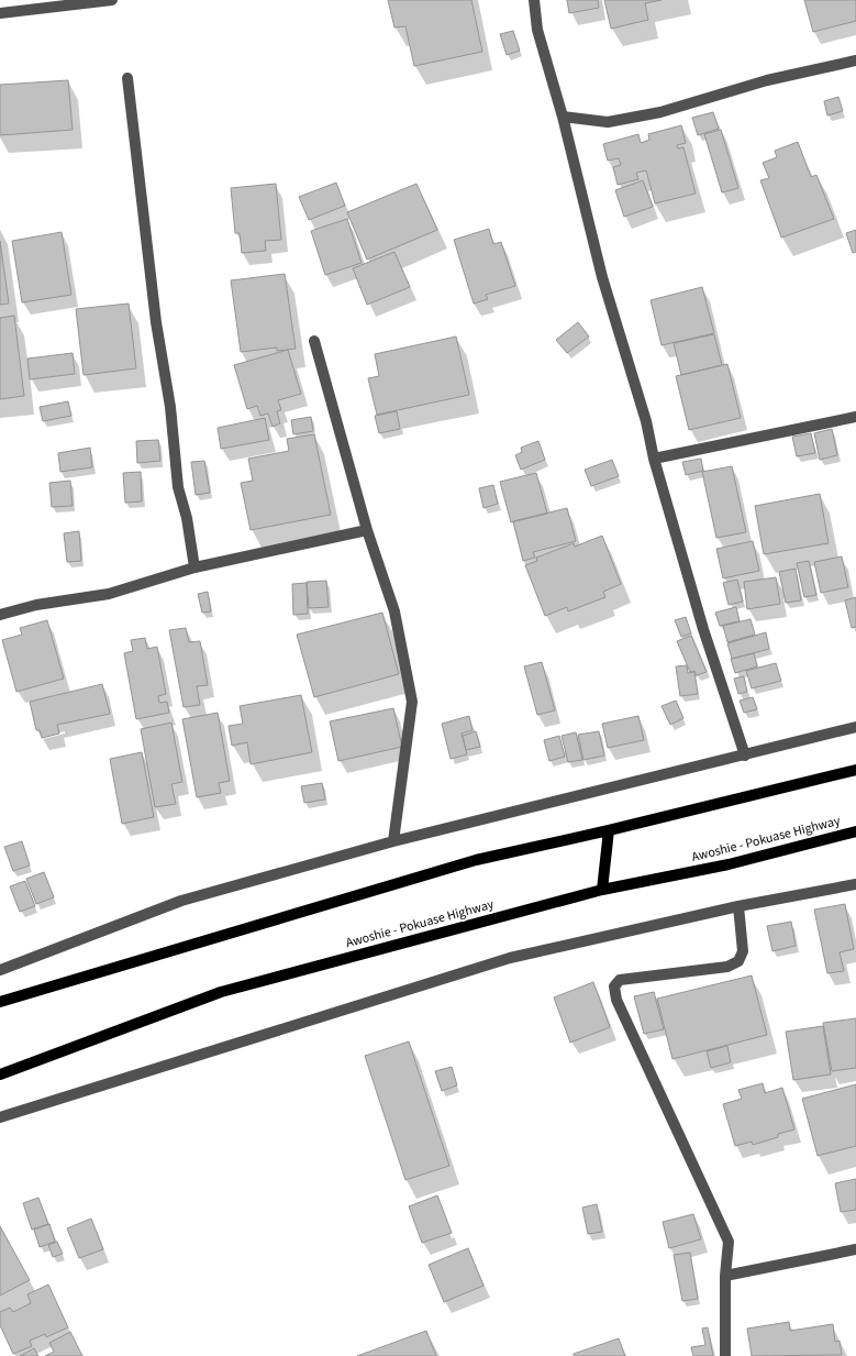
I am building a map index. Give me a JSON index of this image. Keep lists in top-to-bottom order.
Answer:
{
  "streets": {
    "main road": ["Awoshie - Pokuase Highway"]
  }
}
